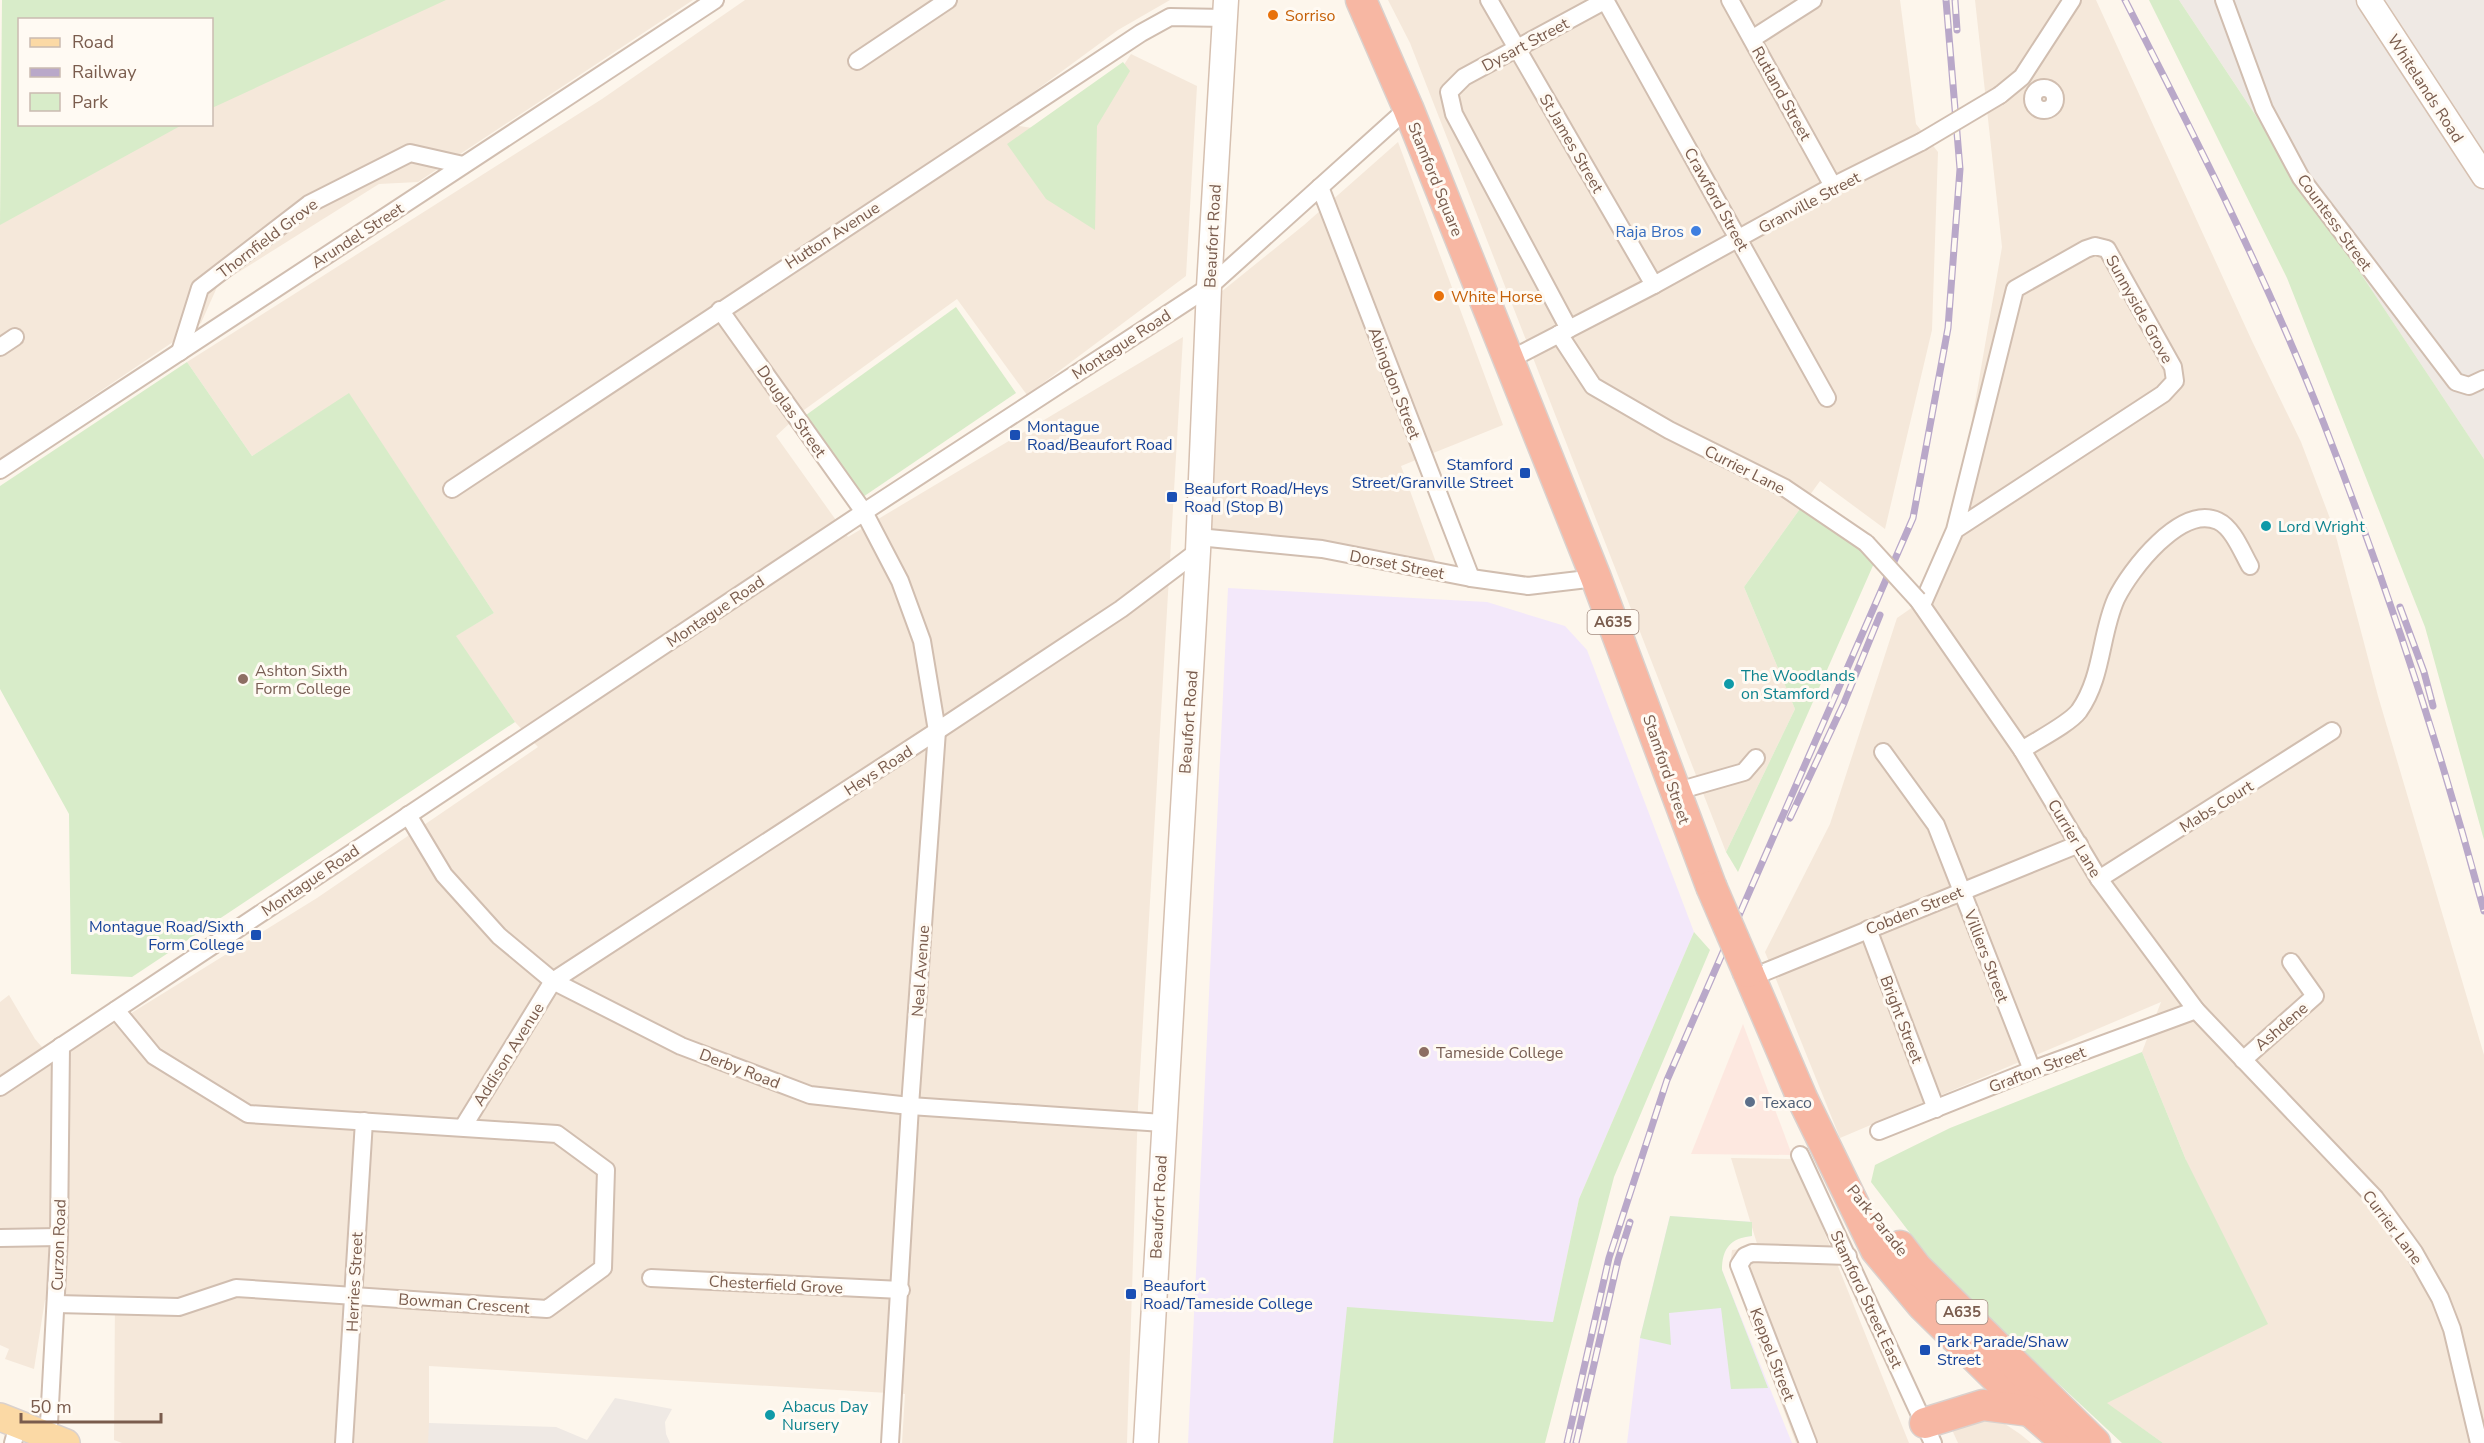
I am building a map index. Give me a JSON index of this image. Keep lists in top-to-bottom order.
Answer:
{
  "streets": {
    "highway": [
      "Stamford Square",
      "A635",
      "Stamford Street",
      "Park Parade"
    ],
    "street": [
      "Dysart Street",
      "Whitelands Road",
      "Rutland Street",
      "St James Street",
      "Crawford Street",
      "Granville Street",
      "Countess Street",
      "Arundel Street",
      "Hutton Avenue",
      "Beaufort Road",
      "Thornfield Grove",
      "Sunnyside Grove",
      "Montague Road",
      "Abingdon Street",
      "Douglas Street",
      "Currier Lane",
      "Dorset Street",
      "Heys Road",
      "Mabs Court",
      "Cobden Street",
      "Villiers Street",
      "Neal Avenue",
      "Bright Street",
      "Ashdene",
      "Addison Avenue",
      "Derby Road",
      "Grafton Street",
      "Curzon Road",
      "Herries Street",
      "Chesterfield Grove",
      "Stamford Street East",
      "Bowman Crescent",
      "Keppel Street"
    ]
  },
  "crossings": [
    ["Dysart Street", "St James Street"],
    ["Dysart Street", "Crawford Street"],
    ["Dysart Street", "Granville Street"],
    ["Dysart Street", "Currier Lane"],
    ["Rutland Street", "Granville Street"],
    ["St James Street", "Granville Street"],
    ["Stamford Square", "Granville Street"],
    ["Stamford Square", "Montague Road"],
    ["Stamford Square", "Stamford Street"],
    ["Crawford Street", "Granville Street"],
    ["Granville Street", "Currier Lane"],
    ["Granville Street", "Stamford Street"],
    ["Arundel Street", "Thornfield Grove"],
    ["Hutton Avenue", "Beaufort Road"],
    ["Hutton Avenue", "Douglas Street"],
    ["Beaufort Road", "Montague Road"],
    ["Beaufort Road", "Dorset Street"],
    ["Beaufort Road", "Heys Road"],
    ["Beaufort Road", "Derby Road"],
    ["Sunnyside Grove", "Currier Lane"],
    ["Montague Road", "Abingdon Street"],
    ["Montague Road", "Douglas Street"],
    ["Montague Road", "Neal Avenue"],
    ["Montague Road", "Derby Road"],
    ["Montague Road", "Curzon Road"],
    ["Montague Road", "Bowman Crescent"],
    ["Abingdon Street", "Dorset Street"],
    ["Douglas Street", "Neal Avenue"],
    ["Currier Lane", "Mabs Court"],
    ["Currier Lane", "Cobden Street"],
    ["Currier Lane", "Ashdene"],
    ["Currier Lane", "Grafton Street"],
    ["Dorset Street", "Stamford Street"],
    ["Dorset Street", "Heys Road"],
    ["Stamford Street", "Cobden Street"],
    ["Stamford Street", "Park Parade"],
    ["Heys Road", "Neal Avenue"],
    ["Heys Road", "Addison Avenue"],
    ["Heys Road", "Derby Road"],
    ["Cobden Street", "Villiers Street"],
    ["Cobden Street", "Bright Street"],
    ["Villiers Street", "Grafton Street"],
    ["Neal Avenue", "Derby Road"],
    ["Neal Avenue", "Chesterfield Grove"],
    ["Bright Street", "Grafton Street"],
    ["Addison Avenue", "Derby Road"],
    ["Addison Avenue", "Bowman Crescent"],
    ["Herries Street", "Bowman Crescent"],
    ["Stamford Street East", "Keppel Street"]
  ],
  "places": {
    "other": [
      "Sorriso",
      "Raja Bros",
      "White Horse",
      "Lord Wright",
      "Ashton Sixth Form College",
      "The Woodlands on Stamford",
      "Tameside College",
      "Texaco",
      "Abacus Day Nursery"
    ],
    "transit": [
      "Montague Road/Beaufort Road",
      "Stamford Street/Granville Street",
      "Beaufort Road/Heys Road (Stop B)",
      "Montague Road/Sixth Form College",
      "Beaufort Road/Tameside College",
      "Park Parade/Shaw Street"
    ]
  },
  "legend": ["Road", "Railway", "Park"],
  "scale_bar": "50 m"
}
